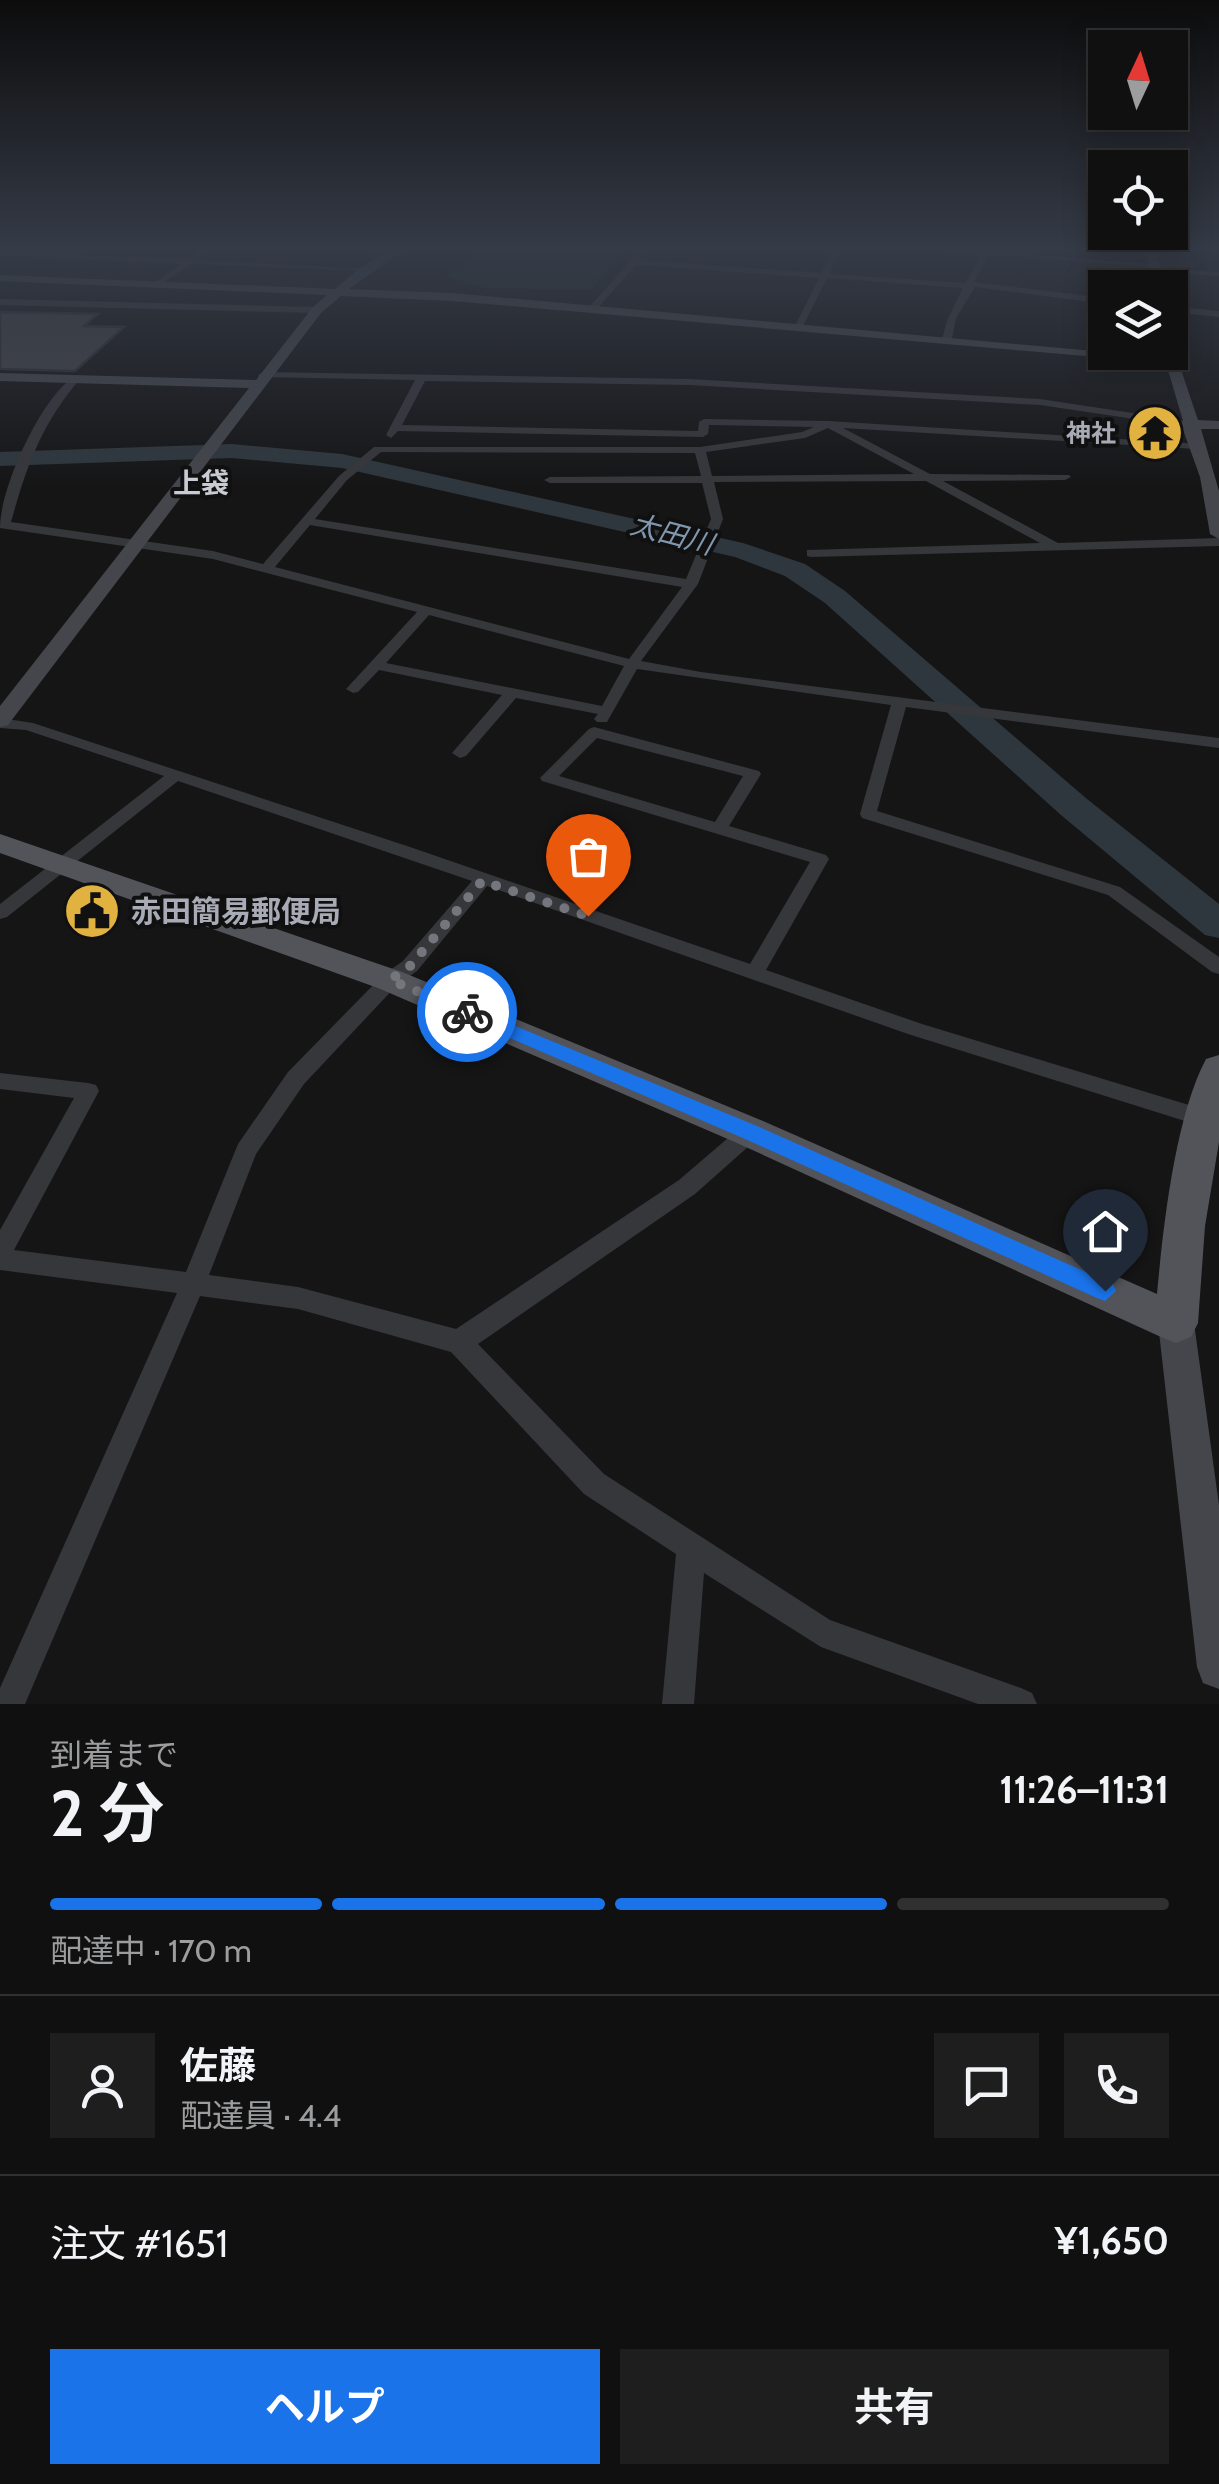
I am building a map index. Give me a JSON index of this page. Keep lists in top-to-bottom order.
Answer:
{
  "districts": ["上袋"],
  "water": ["太田川"],
  "places": {
    "temple": ["神社"],
    "public building": ["赤田簡易郵便局"]
  },
  "north": "top",
  "page": {
    "heading": ["2 分", "到着まで", "11:26–11:31"],
    "panel": [
      "佐藤",
      "配達員 · 4.4",
      "注文 #1651",
      "¥1,650"
    ],
    "bar": "配達中 · 170 m",
    "buttons": ["ヘルプ", "共有"]
  }
}
